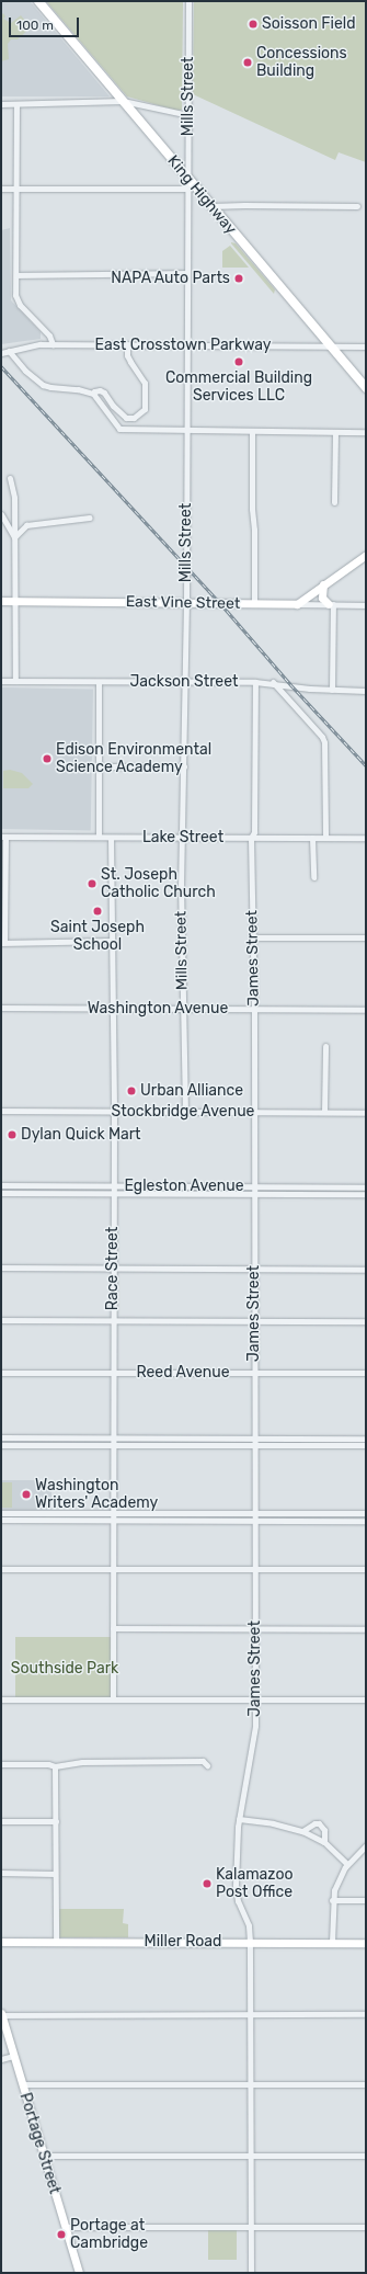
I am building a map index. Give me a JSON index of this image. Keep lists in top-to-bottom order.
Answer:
{
  "streets": {
    "main road": ["King Highway"],
    "street": [
      "Mills Street",
      "East Crosstown Parkway",
      "East Vine Street",
      "Jackson Street",
      "Lake Street",
      "James Street",
      "Washington Avenue",
      "Stockbridge Avenue",
      "Egleston Avenue",
      "Race Street",
      "Reed Avenue",
      "Miller Road",
      "Portage Street"
    ]
  },
  "crossings": [
    ["Mills Street", "King Highway"],
    ["Mills Street", "East Crosstown Parkway"],
    ["Mills Street", "East Vine Street"],
    ["Mills Street", "Jackson Street"],
    ["Mills Street", "Lake Street"],
    ["Mills Street", "Washington Avenue"],
    ["Mills Street", "Stockbridge Avenue"],
    ["King Highway", "East Crosstown Parkway"],
    ["Jackson Street", "James Street"],
    ["Lake Street", "James Street"],
    ["Lake Street", "Race Street"],
    ["James Street", "Washington Avenue"],
    ["James Street", "Stockbridge Avenue"],
    ["James Street", "Egleston Avenue"],
    ["James Street", "Reed Avenue"],
    ["James Street", "Miller Road"],
    ["Washington Avenue", "Race Street"],
    ["Stockbridge Avenue", "Race Street"],
    ["Egleston Avenue", "Race Street"],
    ["Race Street", "Reed Avenue"]
  ],
  "parks": ["Southside Park"],
  "places": [
    "Soisson Field",
    "Concessions Building",
    "NAPA Auto Parts",
    "Commercial Building Services LLC",
    "Edison Environmental Science Academy",
    "St. Joseph Catholic Church",
    "Saint Joseph School",
    "Urban Alliance",
    "Dylan Quick Mart",
    "Washington Writers' Academy",
    "Kalamazoo Post Office",
    "Portage at Cambridge"
  ],
  "scale_bar": "100 m"
}
